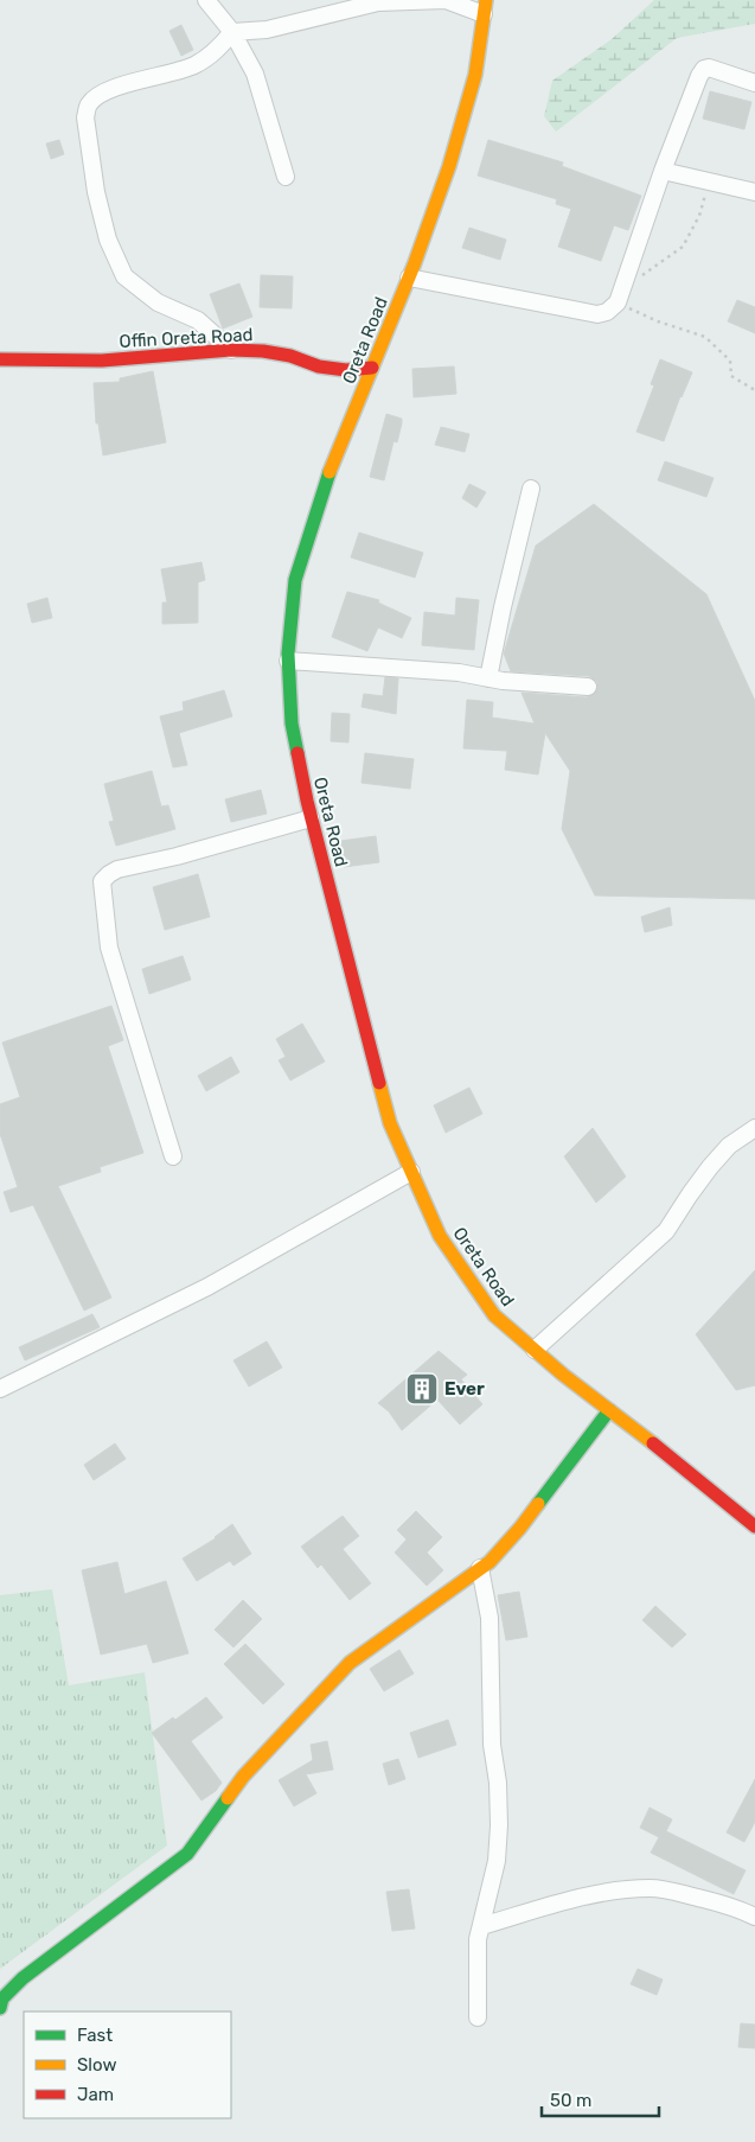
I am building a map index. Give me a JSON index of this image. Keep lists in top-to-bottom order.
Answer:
{
  "streets": {
    "street": ["Offin Oreta Road", "Oreta Road"]
  },
  "crossings": [
    ["Offin Oreta Road", "Oreta Road"]
  ],
  "places": {
    "building": ["Ever"]
  },
  "legend": ["Fast", "Slow", "Jam"],
  "scale_bar": "50 m"
}
